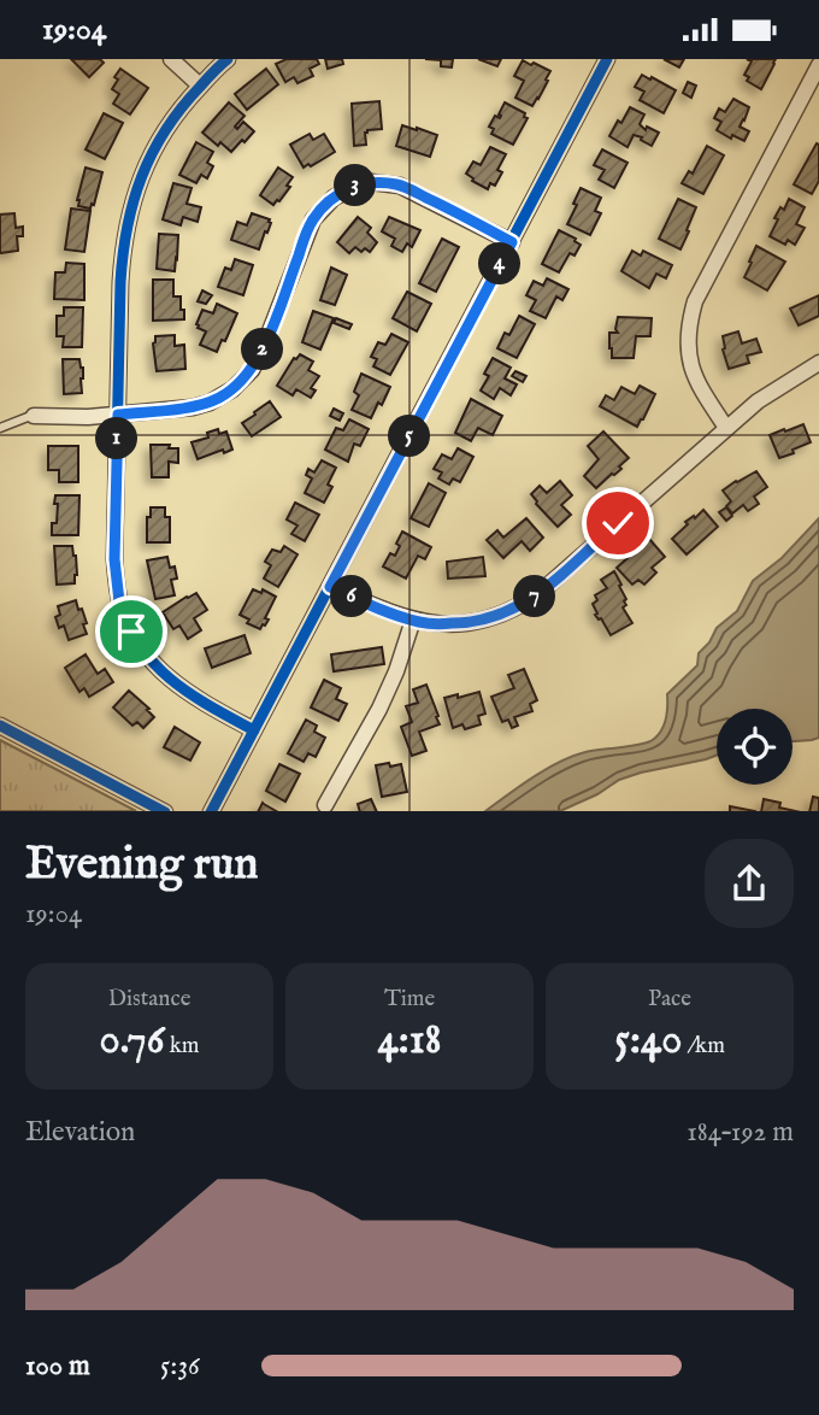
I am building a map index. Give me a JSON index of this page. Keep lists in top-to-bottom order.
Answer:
{
  "page": {
    "status": "19:04",
    "pins": [
      "3",
      "4",
      "2",
      "5",
      "1",
      "6",
      "7"
    ],
    "heading": ["Evening run", "19:04"],
    "stats": [
      ["Distance", "0.76 km"],
      ["Time", "4:18"],
      ["Pace", "5:40 /km"]
    ],
    "chart": ["Elevation", "184–192 m"],
    "list": [
      {
        "name": "100 m",
        "note": "5:36"
      }
    ]
  }
}
